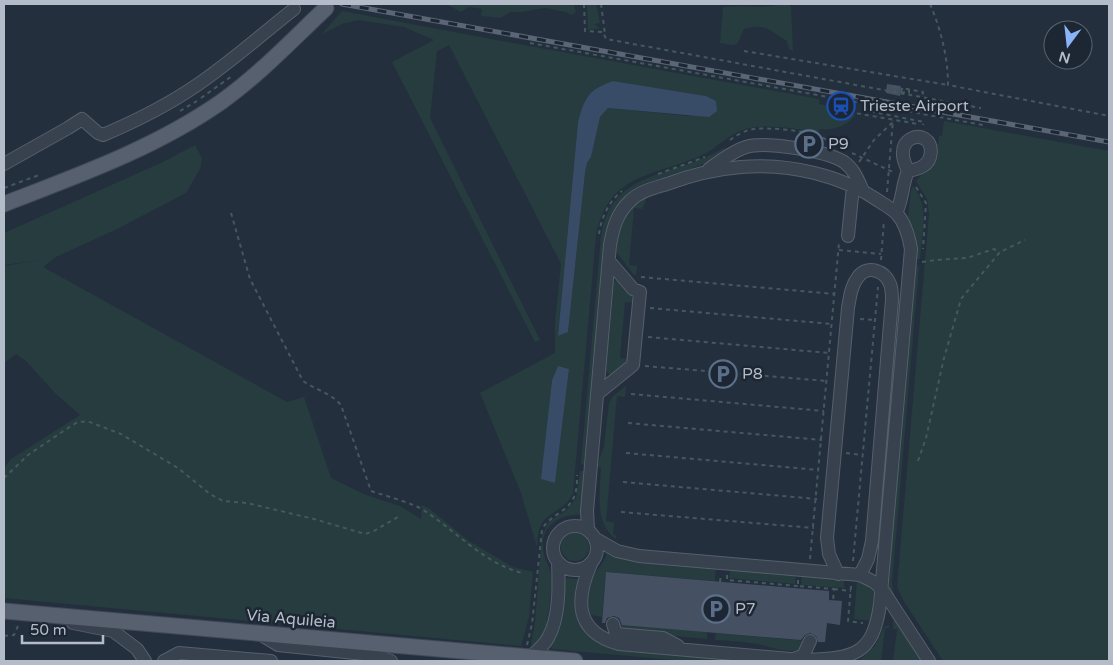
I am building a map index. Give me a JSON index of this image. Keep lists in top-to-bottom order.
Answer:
{
  "streets": {
    "main road": ["Via Aquileia"]
  },
  "places": {
    "station": ["Trieste Airport"],
    "parking": ["P9", "P8", "P7"]
  },
  "scale_bar": "50 m",
  "north": "bottom"
}
